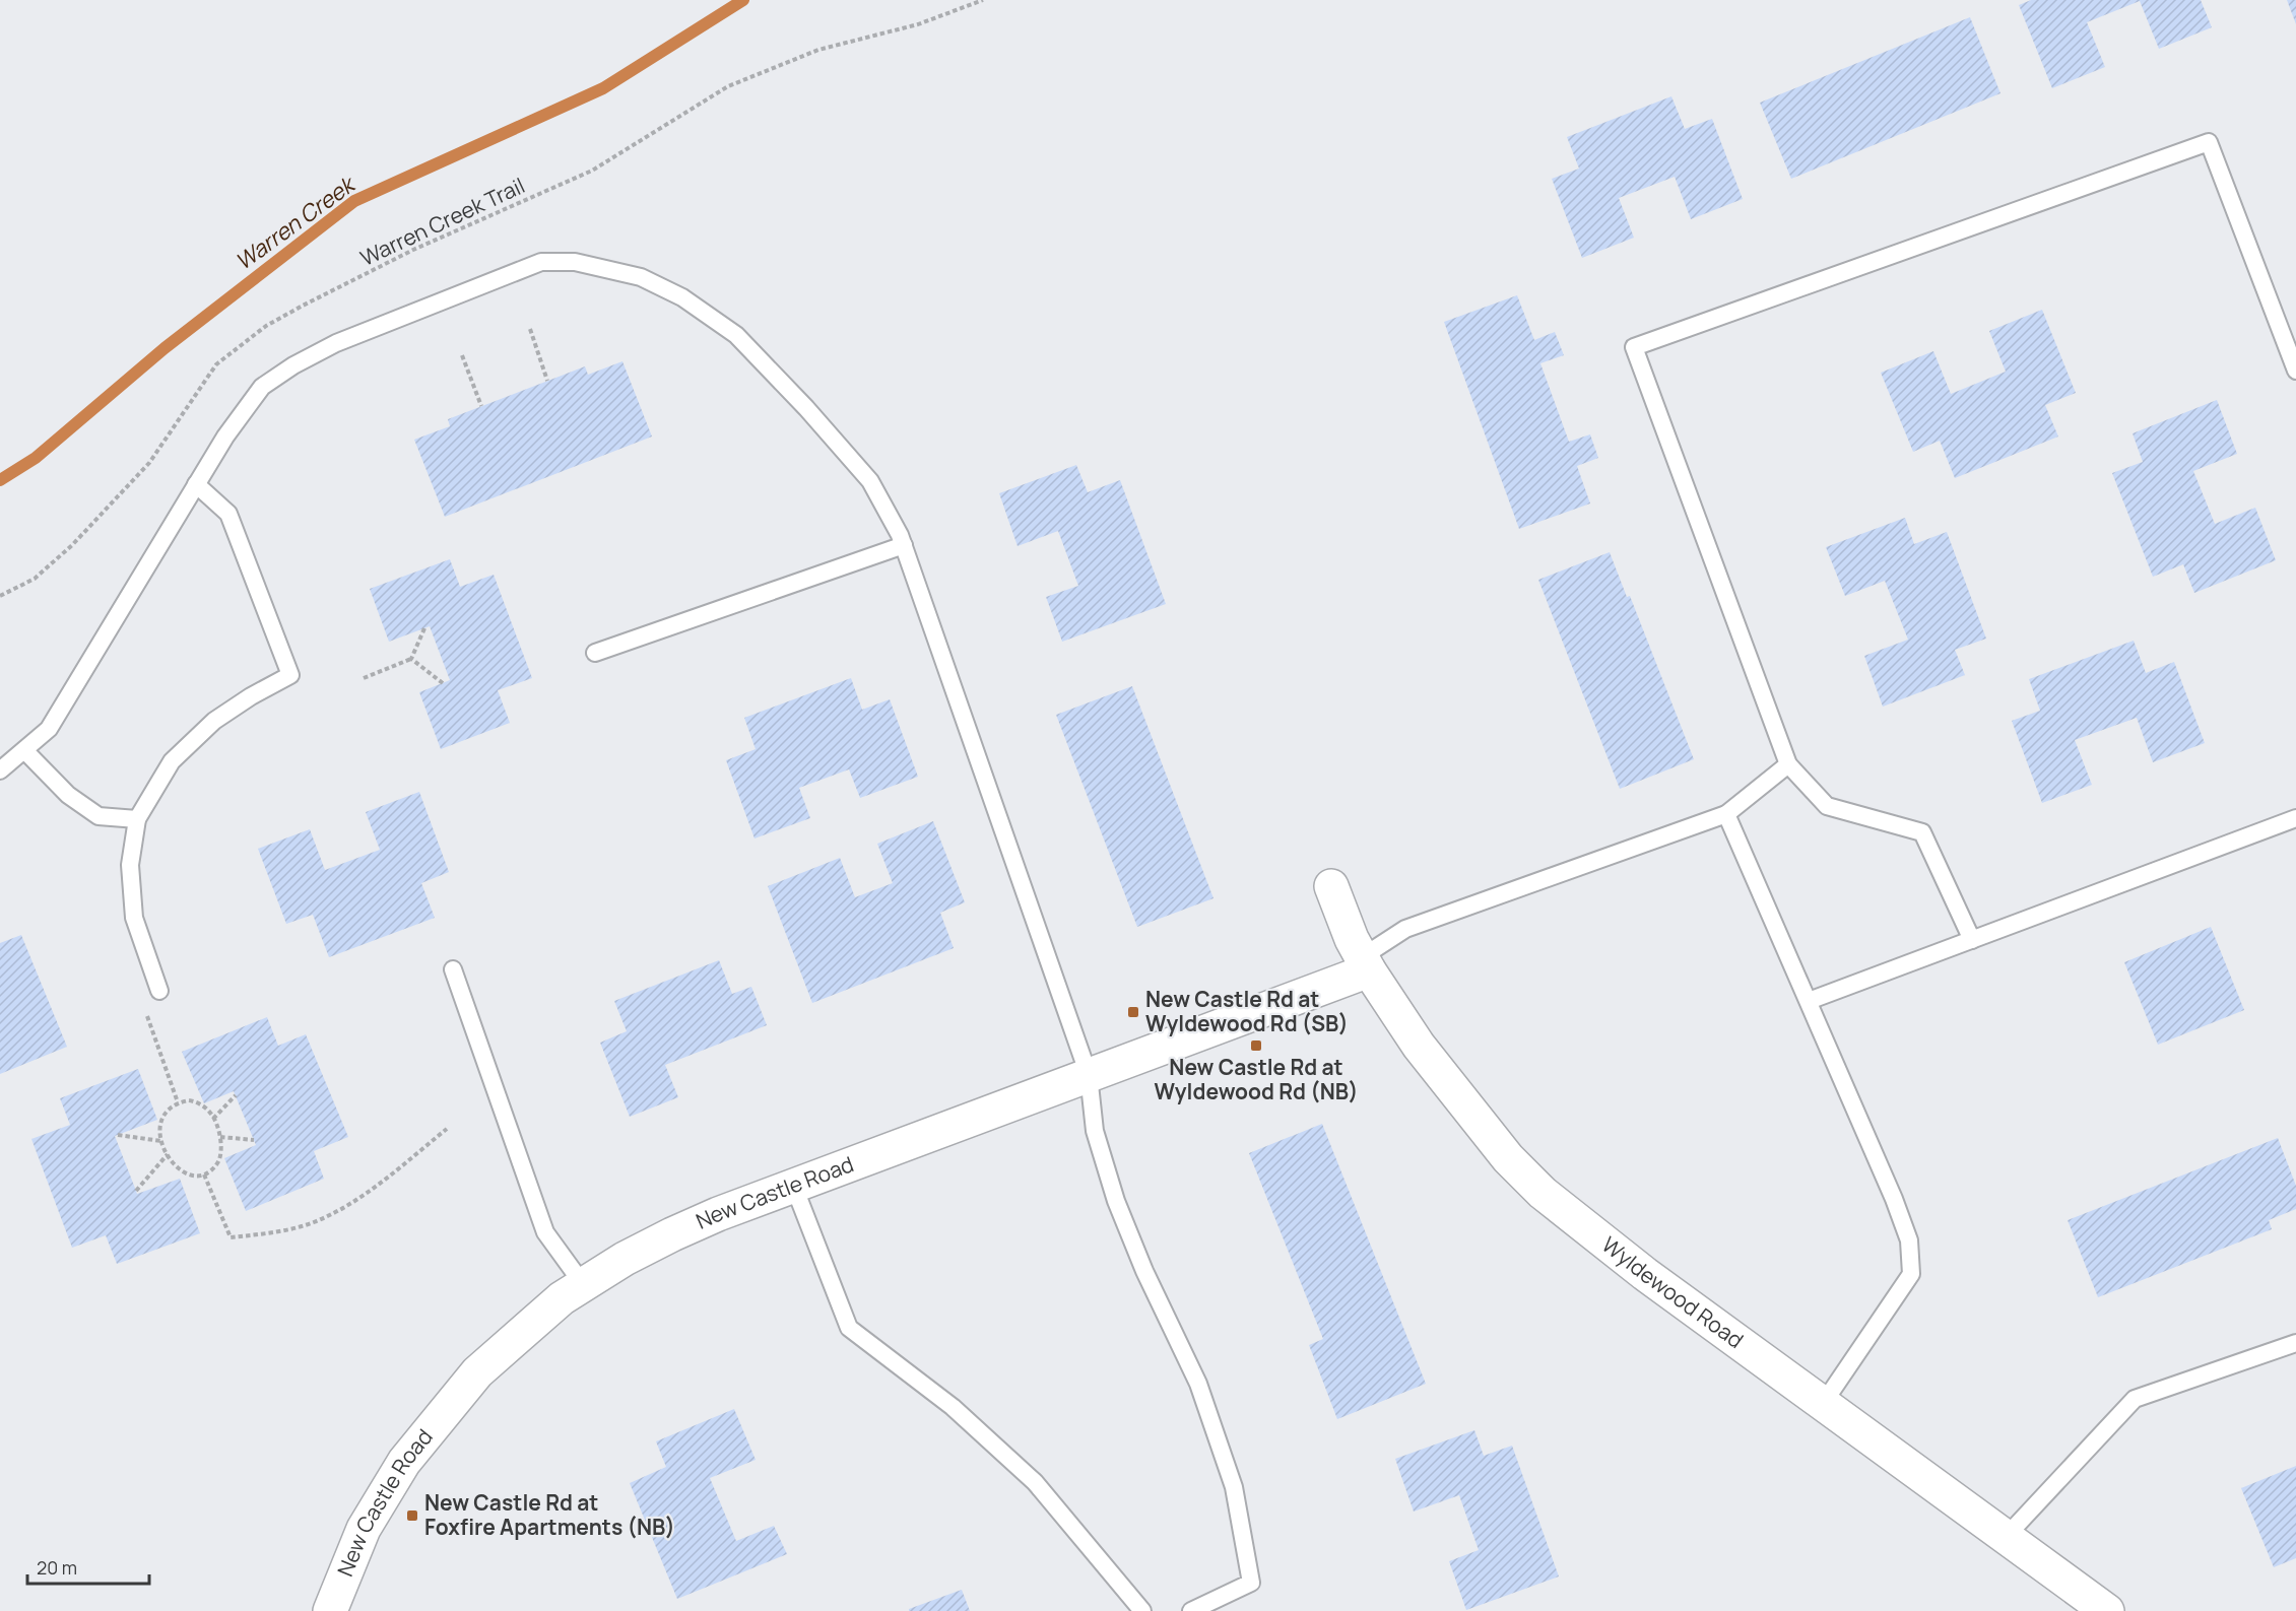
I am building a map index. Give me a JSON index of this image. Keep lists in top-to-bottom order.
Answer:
{
  "streets": {
    "street": ["New Castle Road", "Wyldewood Road"],
    "path": ["Warren Creek Trail"]
  },
  "crossings": [
    ["New Castle Road", "Wyldewood Road"]
  ],
  "water": ["Warren Creek"],
  "places": {
    "transit": ["New Castle Rd at Wyldewood Rd (SB)", "New Castle Rd at Wyldewood Rd (NB)", "New Castle Rd at Foxfire Apartments (NB)"]
  },
  "scale_bar": "20 m"
}
